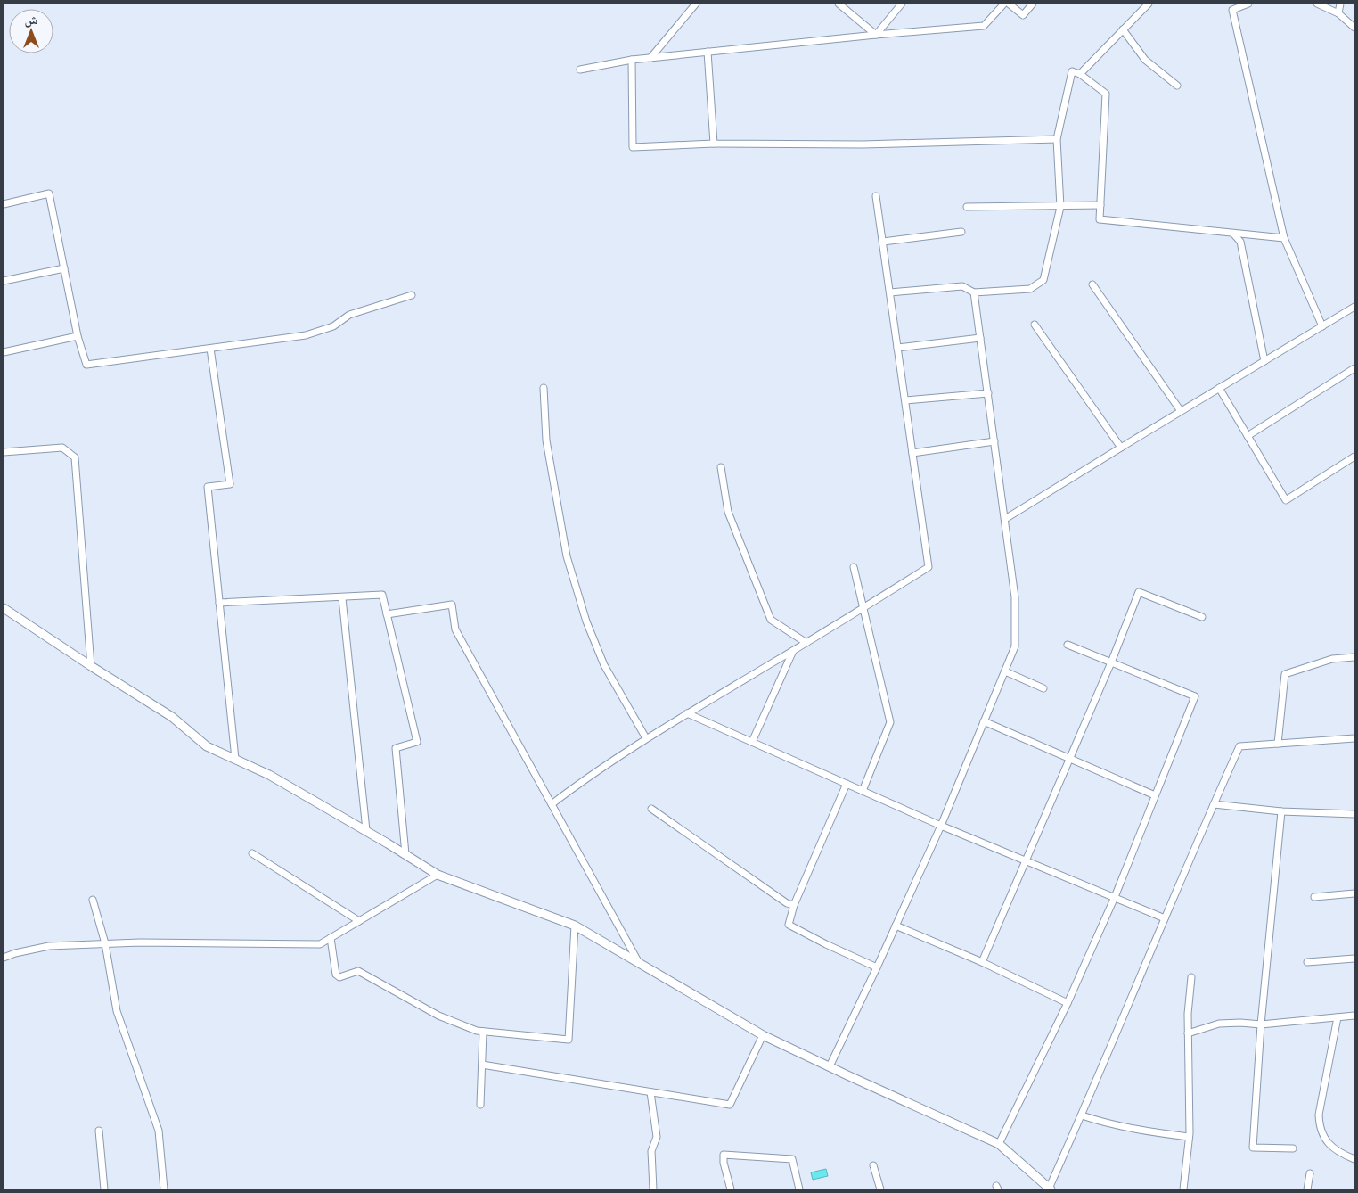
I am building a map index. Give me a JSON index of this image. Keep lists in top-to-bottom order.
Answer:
{
  "north": "top"
}
